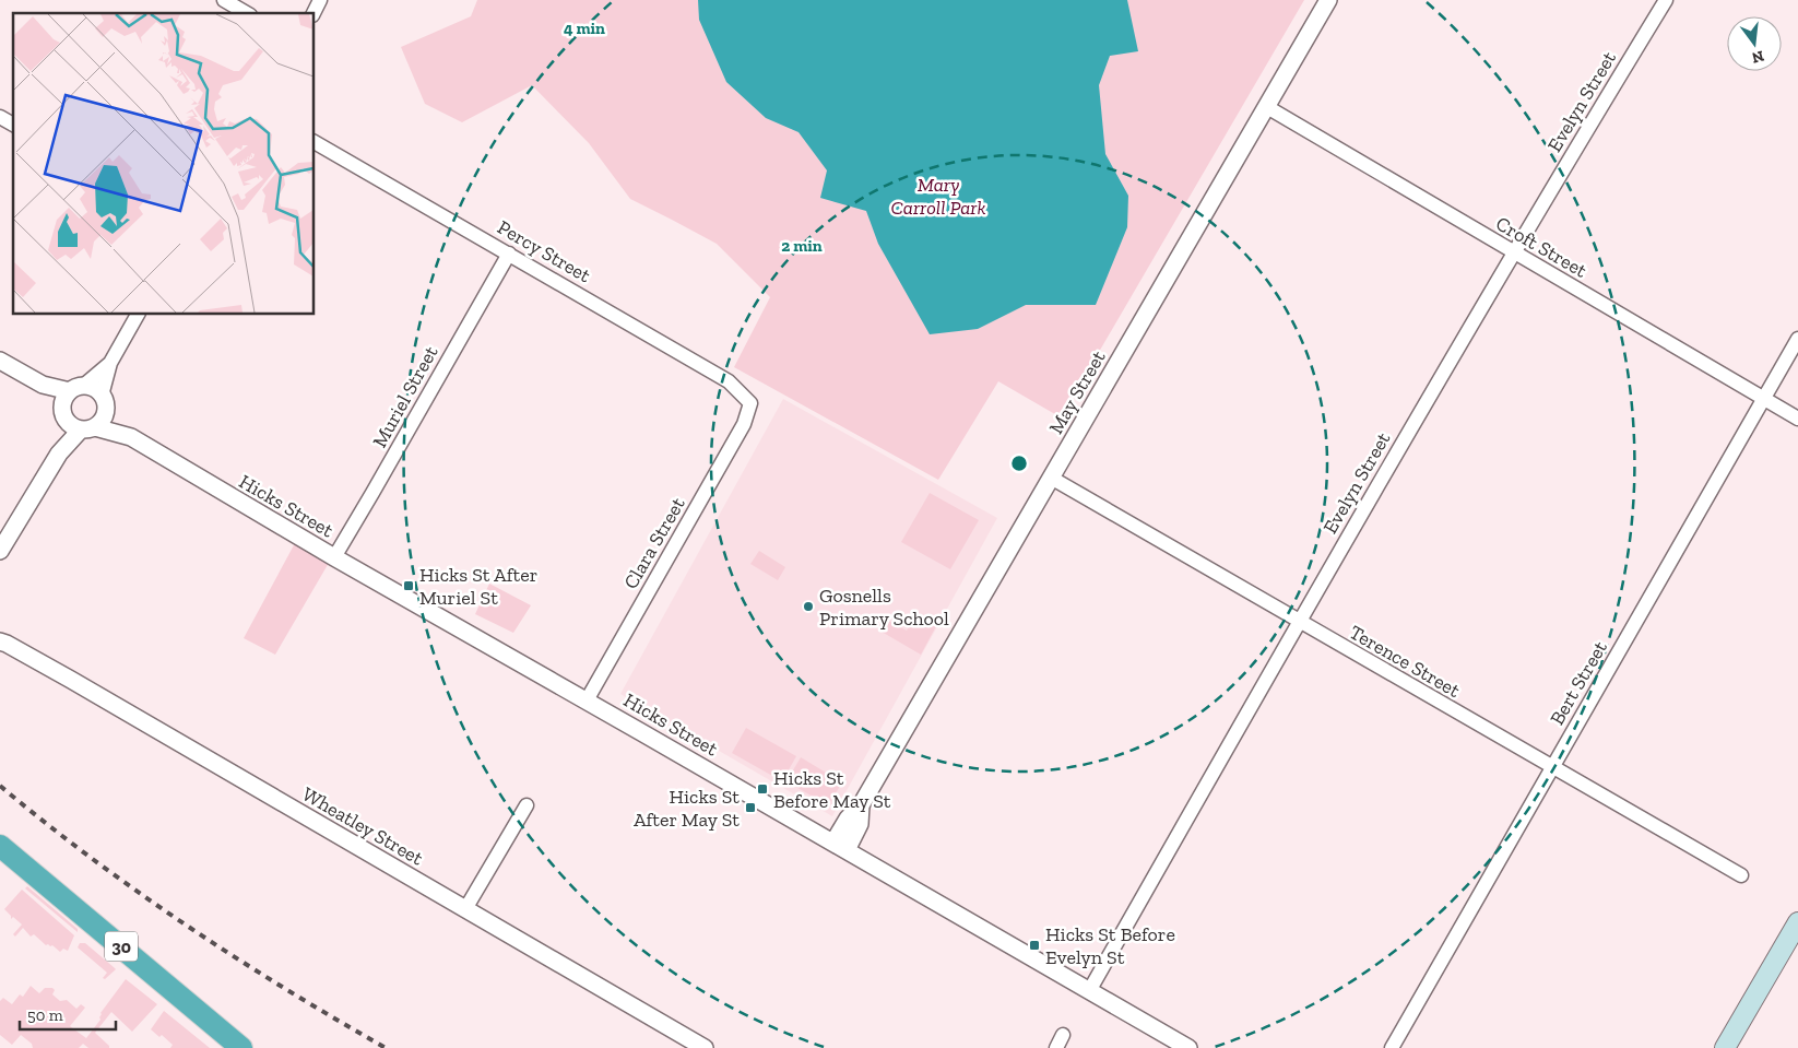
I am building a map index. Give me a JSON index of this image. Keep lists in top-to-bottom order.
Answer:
{
  "streets": {
    "highway": ["30"],
    "street": [
      "Evelyn Street",
      "Croft Street",
      "Percy Street",
      "May Street",
      "Muriel Street",
      "Hicks Street",
      "Clara Street",
      "Terence Street",
      "Bert Street",
      "Wheatley Street"
    ]
  },
  "crossings": [
    ["Evelyn Street", "Croft Street"],
    ["Evelyn Street", "Hicks Street"],
    ["Evelyn Street", "Terence Street"],
    ["Croft Street", "May Street"],
    ["Croft Street", "Bert Street"],
    ["Percy Street", "Muriel Street"],
    ["Percy Street", "Clara Street"],
    ["May Street", "Hicks Street"],
    ["May Street", "Terence Street"],
    ["Muriel Street", "Hicks Street"],
    ["Hicks Street", "Clara Street"],
    ["Terence Street", "Bert Street"]
  ],
  "parks": ["Mary Carroll Park"],
  "places": {
    "transit": [
      "Hicks St After Muriel St",
      "Hicks St Before May St",
      "Hicks St After May St",
      "Hicks St Before Evelyn St"
    ],
    "other": ["Gosnells Primary School"]
  },
  "scale_bar": "50 m",
  "north": "bottom",
  "rings": ["4 min", "2 min"]
}
